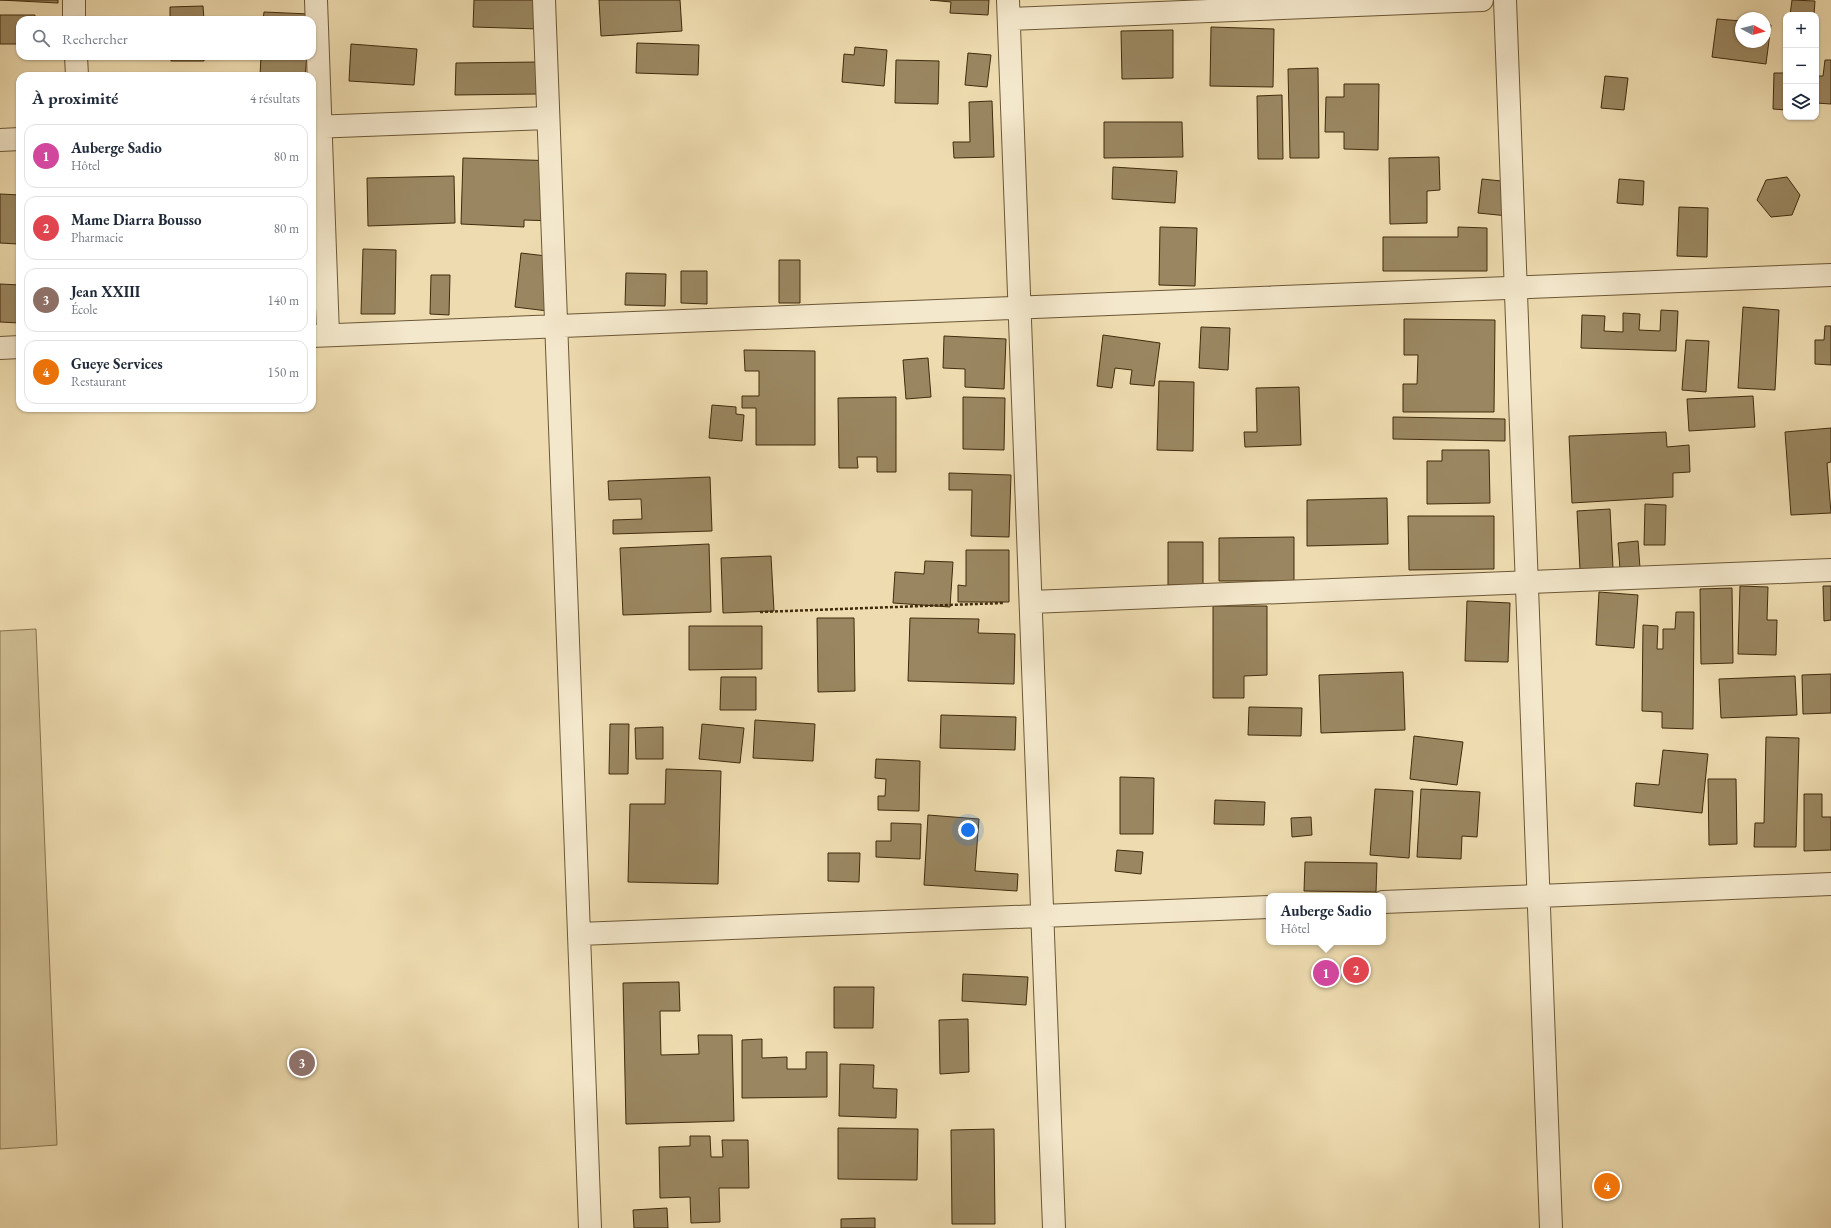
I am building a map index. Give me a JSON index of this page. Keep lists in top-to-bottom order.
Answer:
{
  "north": "right",
  "page": {
    "map_buttons": ["+", "−"],
    "search": "Rechercher",
    "heading": ["À proximité", "4 résultats"],
    "list": [
      {
        "mark": "1",
        "name": "Auberge Sadio",
        "note": "Hôtel",
        "value": "80 m"
      },
      {
        "mark": "2",
        "name": "Mame Diarra Bousso",
        "note": "Pharmacie",
        "value": "80 m"
      },
      {
        "mark": "3",
        "name": "Jean XXIII",
        "note": "École",
        "value": "140 m"
      },
      {
        "mark": "4",
        "name": "Gueye Services",
        "note": "Restaurant",
        "value": "150 m"
      }
    ],
    "popup": ["Auberge Sadio", "Hôtel"],
    "pins": [
      "2",
      "1",
      "3",
      "4"
    ]
  }
}
